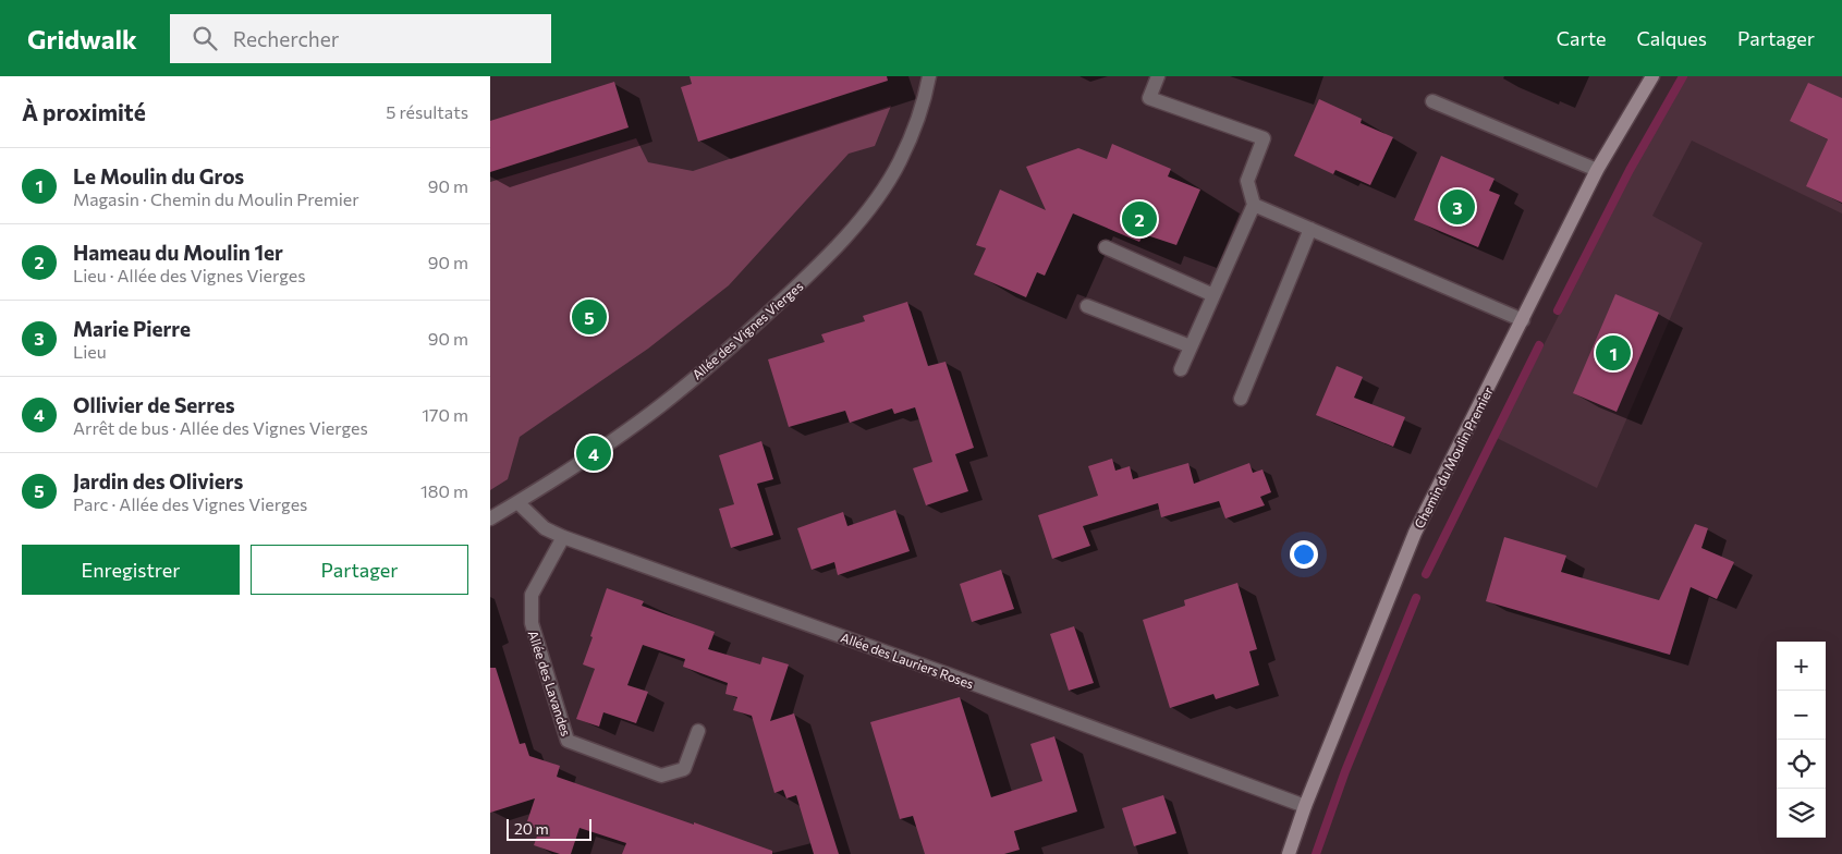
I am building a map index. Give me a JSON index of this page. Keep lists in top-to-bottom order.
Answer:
{
  "streets": {
    "main road": ["Chemin du Moulin Premier"],
    "street": ["Allée des Vignes Vierges", "Allée des Lauriers Roses", "Allée des Lavandes"]
  },
  "crossings": [
    ["Allée des Vignes Vierges", "Allée des Lauriers Roses"],
    ["Chemin du Moulin Premier", "Allée des Lauriers Roses"],
    ["Allée des Lauriers Roses", "Allée des Lavandes"]
  ],
  "scale_bar": "20 m",
  "page": {
    "header": "Gridwalk",
    "search": "Rechercher",
    "nav": ["Carte", "Calques", "Partager"],
    "heading": ["À proximité", "5 résultats"],
    "list": [
      {
        "mark": "1",
        "name": "Le Moulin du Gros",
        "note": "Magasin · Chemin du Moulin Premier",
        "value": "90 m"
      },
      {
        "mark": "2",
        "name": "Hameau du Moulin 1er",
        "note": "Lieu · Allée des Vignes Vierges",
        "value": "90 m"
      },
      {
        "mark": "3",
        "name": "Marie Pierre",
        "note": "Lieu",
        "value": "90 m"
      },
      {
        "mark": "4",
        "name": "Ollivier de Serres",
        "note": "Arrêt de bus · Allée des Vignes Vierges",
        "value": "170 m"
      },
      {
        "mark": "5",
        "name": "Jardin des Oliviers",
        "note": "Parc · Allée des Vignes Vierges",
        "value": "180 m"
      }
    ],
    "pins": [
      "3",
      "2",
      "5",
      "1",
      "4"
    ],
    "buttons": ["Enregistrer", "Partager"],
    "map_buttons": ["+", "−"],
    "scale": "20 m"
  }
}
